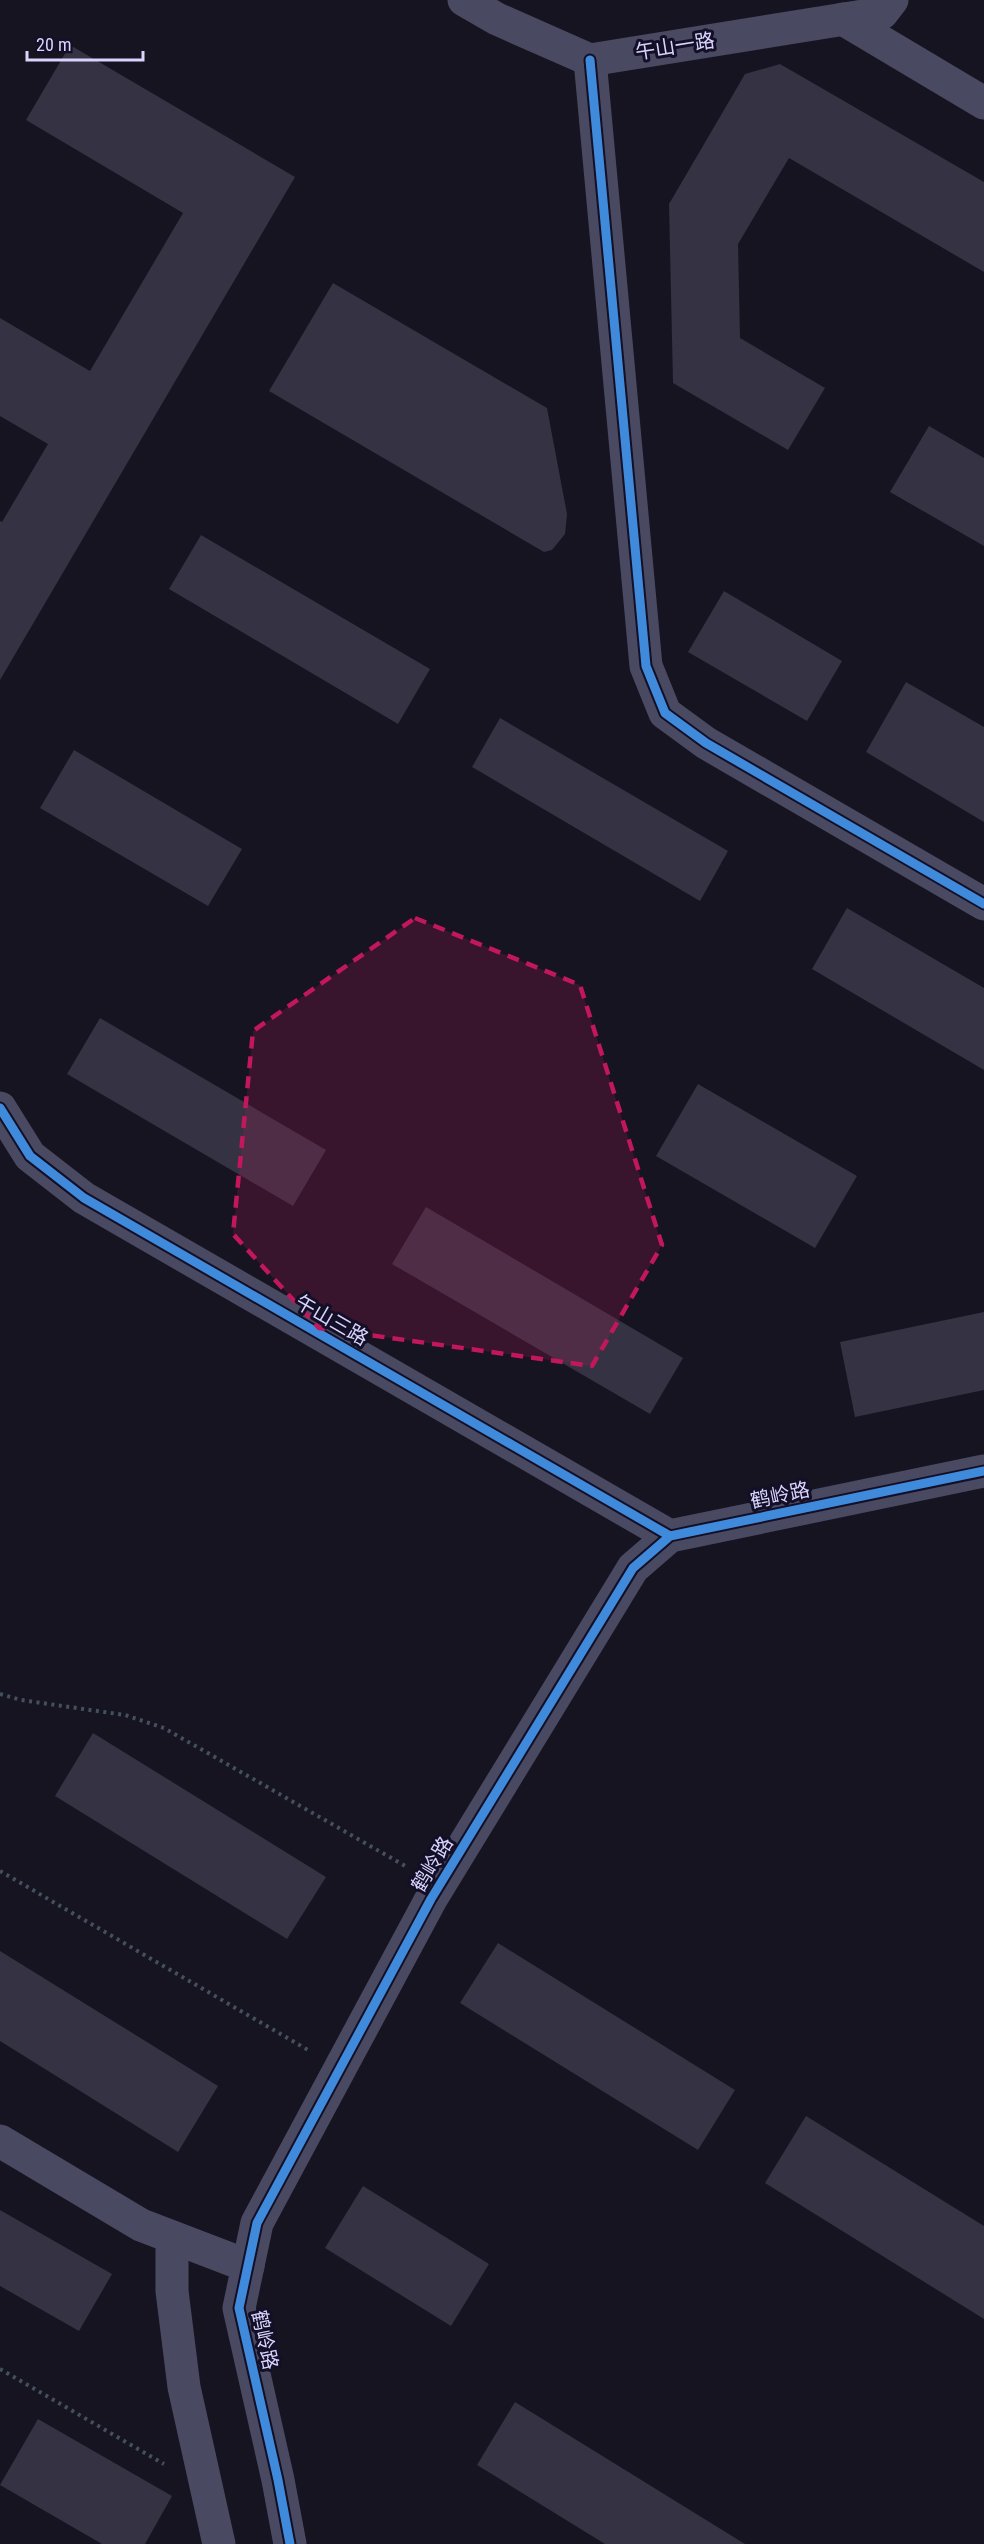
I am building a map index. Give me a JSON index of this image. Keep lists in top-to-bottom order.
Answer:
{
  "streets": {
    "street": ["午山一路", "午山三路", "鹤岭路"]
  },
  "crossings": [
    ["午山三路", "鹤岭路"]
  ],
  "scale_bar": "20 m"
}
